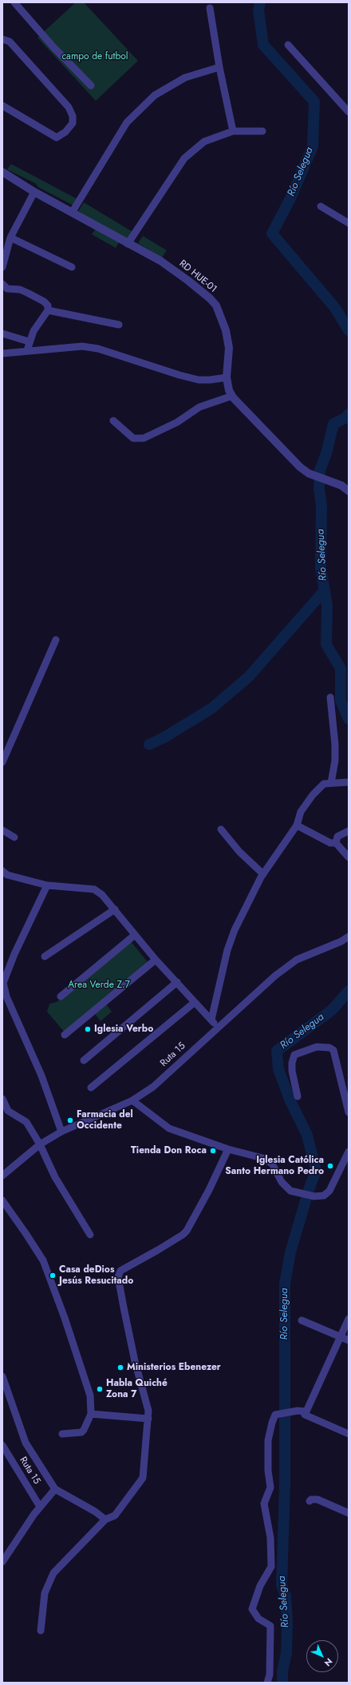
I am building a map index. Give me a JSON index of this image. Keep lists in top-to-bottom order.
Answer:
{
  "streets": {
    "street": ["RD HUE-01", "Ruta 15"]
  },
  "water": ["Río Selegua"],
  "parks": ["campo de futbol", "Area Verde Z.7"],
  "places": [
    "Iglesia Verbo",
    "Farmacia del Occidente",
    "Tienda Don Roca",
    "Iglesia Católica Santo Hermano Pedro",
    "Casa deDios Jesús Resucitado",
    "Ministerios Ebenezer",
    "Habla Quiché Zona 7"
  ],
  "north": "bottom right"
}
